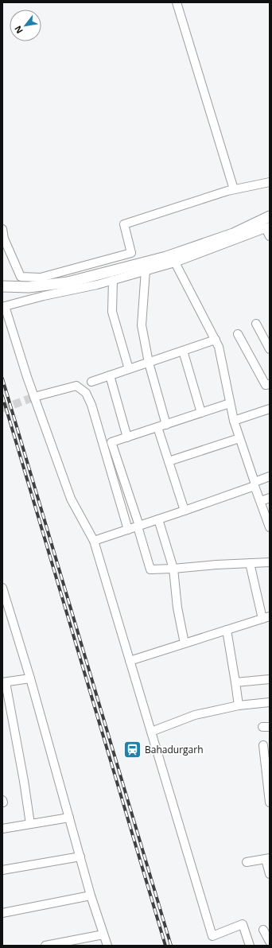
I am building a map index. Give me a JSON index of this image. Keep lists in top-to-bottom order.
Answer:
{
  "places": {
    "station": ["Bahadurgarh"]
  },
  "north": "bottom left"
}
